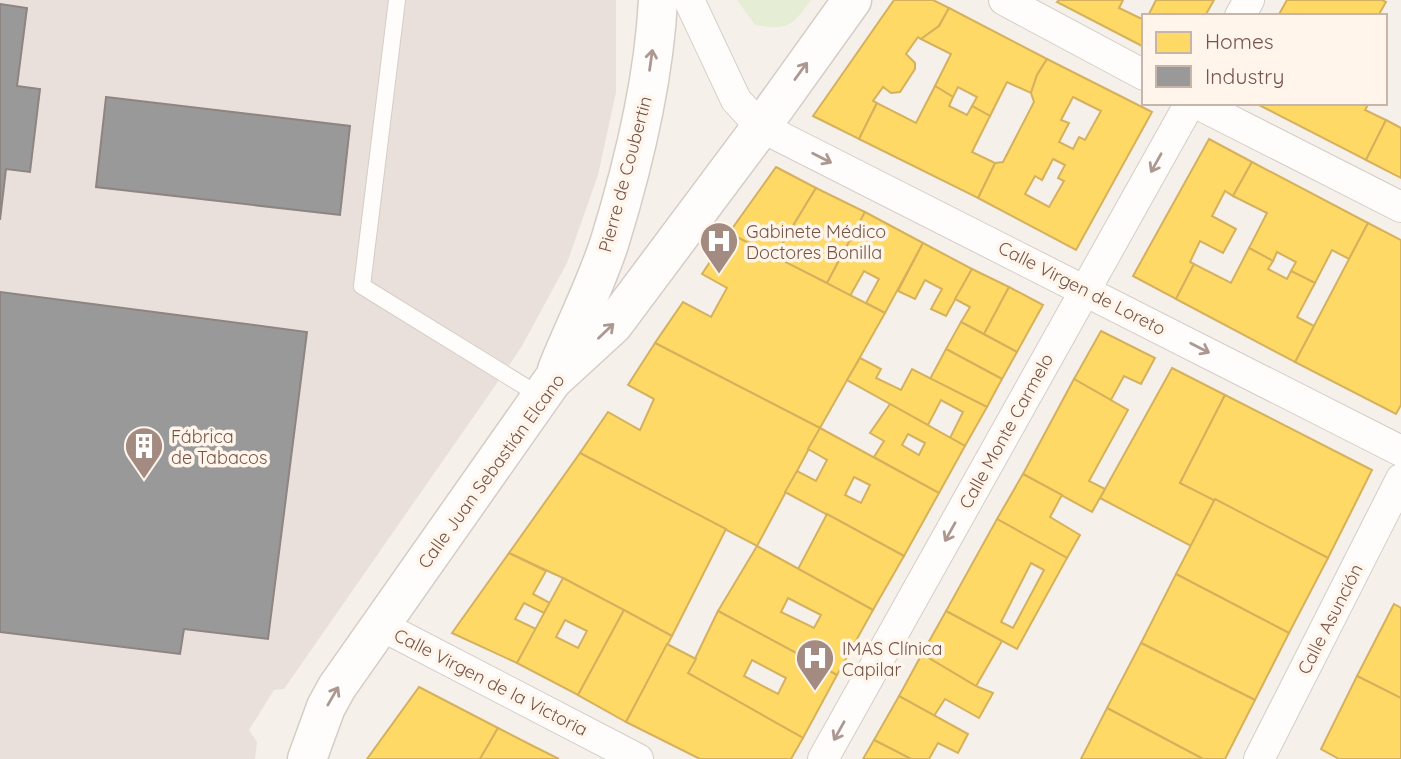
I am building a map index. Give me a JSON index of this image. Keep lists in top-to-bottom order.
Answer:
{
  "streets": {
    "main road": ["Pierre de Coubertin", "Calle Juan Sebastián Elcano"],
    "street": [
      "Calle Virgen de Loreto",
      "Calle Monte Carmelo",
      "Calle Asunción",
      "Calle Virgen de la Victoria"
    ]
  },
  "crossings": [
    ["Pierre de Coubertin", "Calle Juan Sebastián Elcano"],
    ["Calle Virgen de Loreto", "Calle Monte Carmelo"],
    ["Calle Virgen de Loreto", "Calle Juan Sebastián Elcano"],
    ["Calle Juan Sebastián Elcano", "Calle Virgen de la Victoria"]
  ],
  "one_way": ["Pierre de Coubertin", "Calle Monte Carmelo", "Calle Juan Sebastián Elcano"],
  "places": {
    "hospital": ["Gabinete Médico Doctores Bonilla", "IMAS Clínica Capilar"],
    "building": ["Fábrica de Tabacos"]
  },
  "legend": ["Homes", "Industry"]
}
